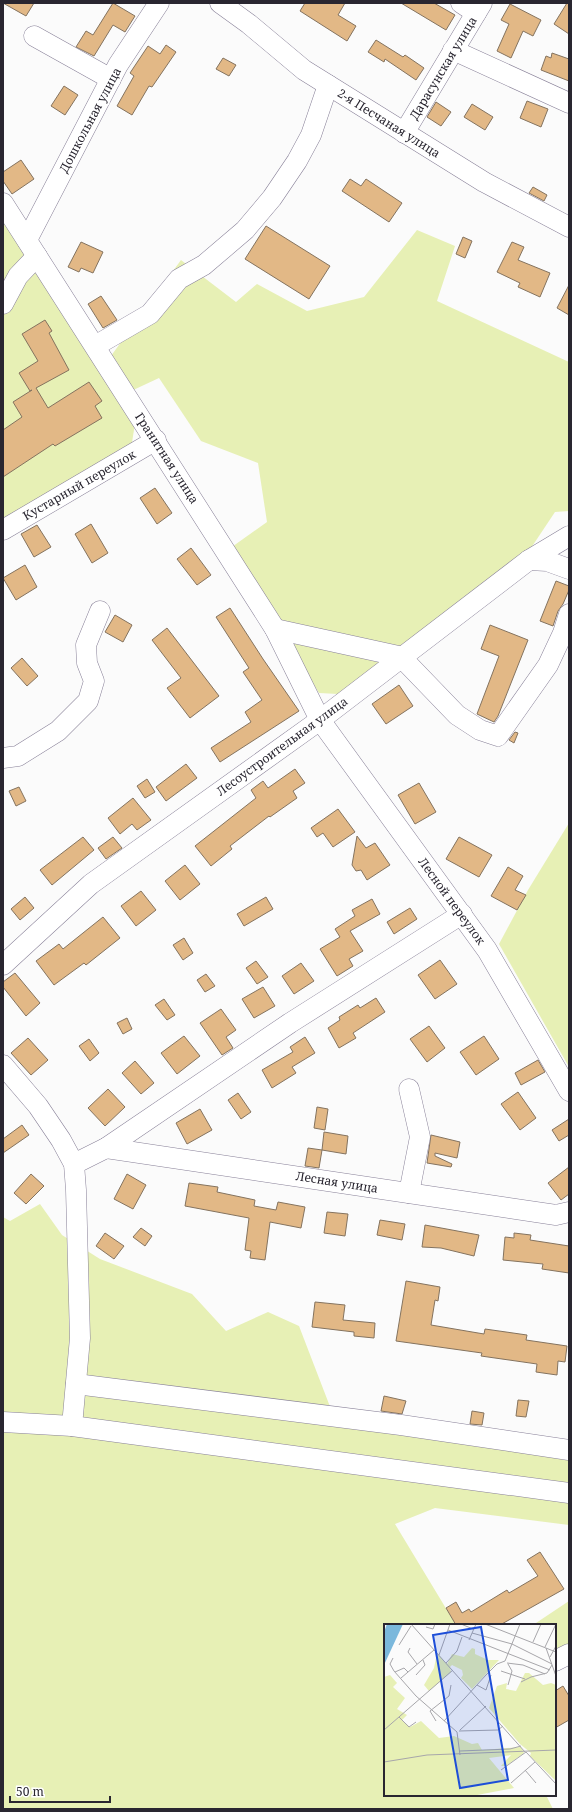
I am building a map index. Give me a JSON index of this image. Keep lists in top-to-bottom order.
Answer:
{
  "streets": {
    "street": [
      "Дарасунская улица",
      "Дошкольная улица",
      "2-я Песчаная улица",
      "Гранитная улица",
      "Кустарный переулок",
      "Лесоустроительная улица",
      "Лесной переулок",
      "Лесная улица"
    ]
  },
  "crossings": [
    ["Дарасунская улица", "2-я Песчаная улица"],
    ["Дошкольная улица", "Гранитная улица"],
    ["Гранитная улица", "Кустарный переулок"],
    ["Гранитная улица", "Лесоустроительная улица"],
    ["Гранитная улица", "Лесной переулок"],
    ["Лесоустроительная улица", "Лесной переулок"]
  ],
  "scale_bar": "50 m"
}
